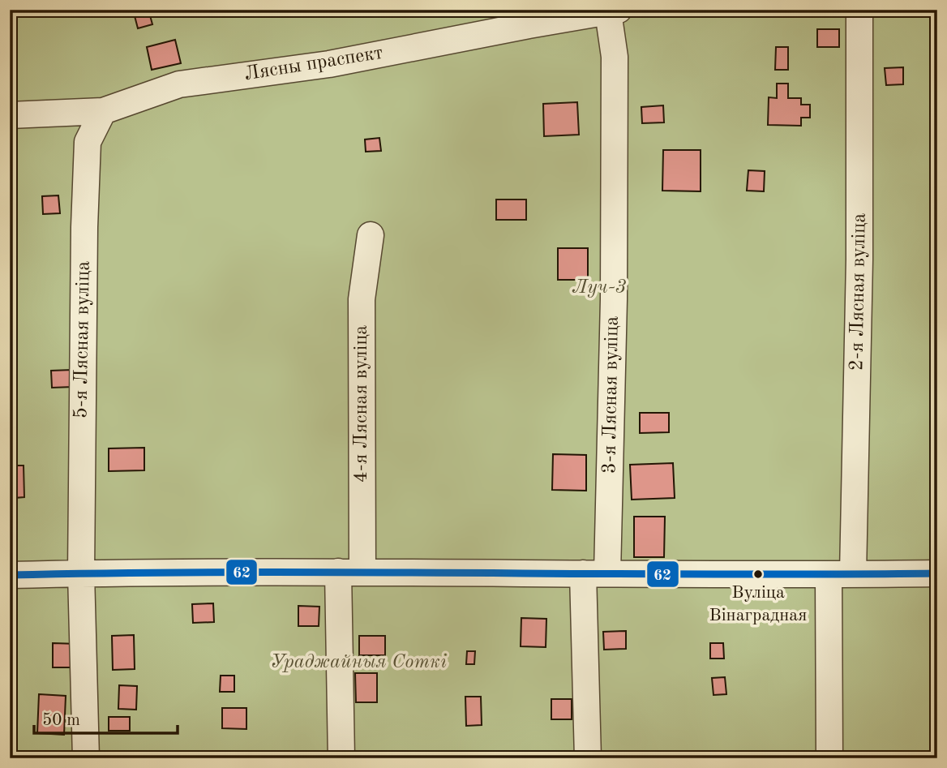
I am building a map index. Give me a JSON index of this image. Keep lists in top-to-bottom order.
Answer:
{
  "streets": {
    "street": [
      "Лясны праспект",
      "2-я Лясная вуліца",
      "5-я Лясная вуліца",
      "3-я Лясная вуліца",
      "4-я Лясная вуліца"
    ]
  },
  "crossings": [
    ["Лясны праспект", "5-я Лясная вуліца"],
    ["Лясны праспект", "3-я Лясная вуліца"]
  ],
  "parks": ["Луч-3", "Ураджайныя Соткі"],
  "places": ["Вуліца Вінаградная"],
  "lines": ["transit line 62"],
  "scale_bar": "50 m"
}
